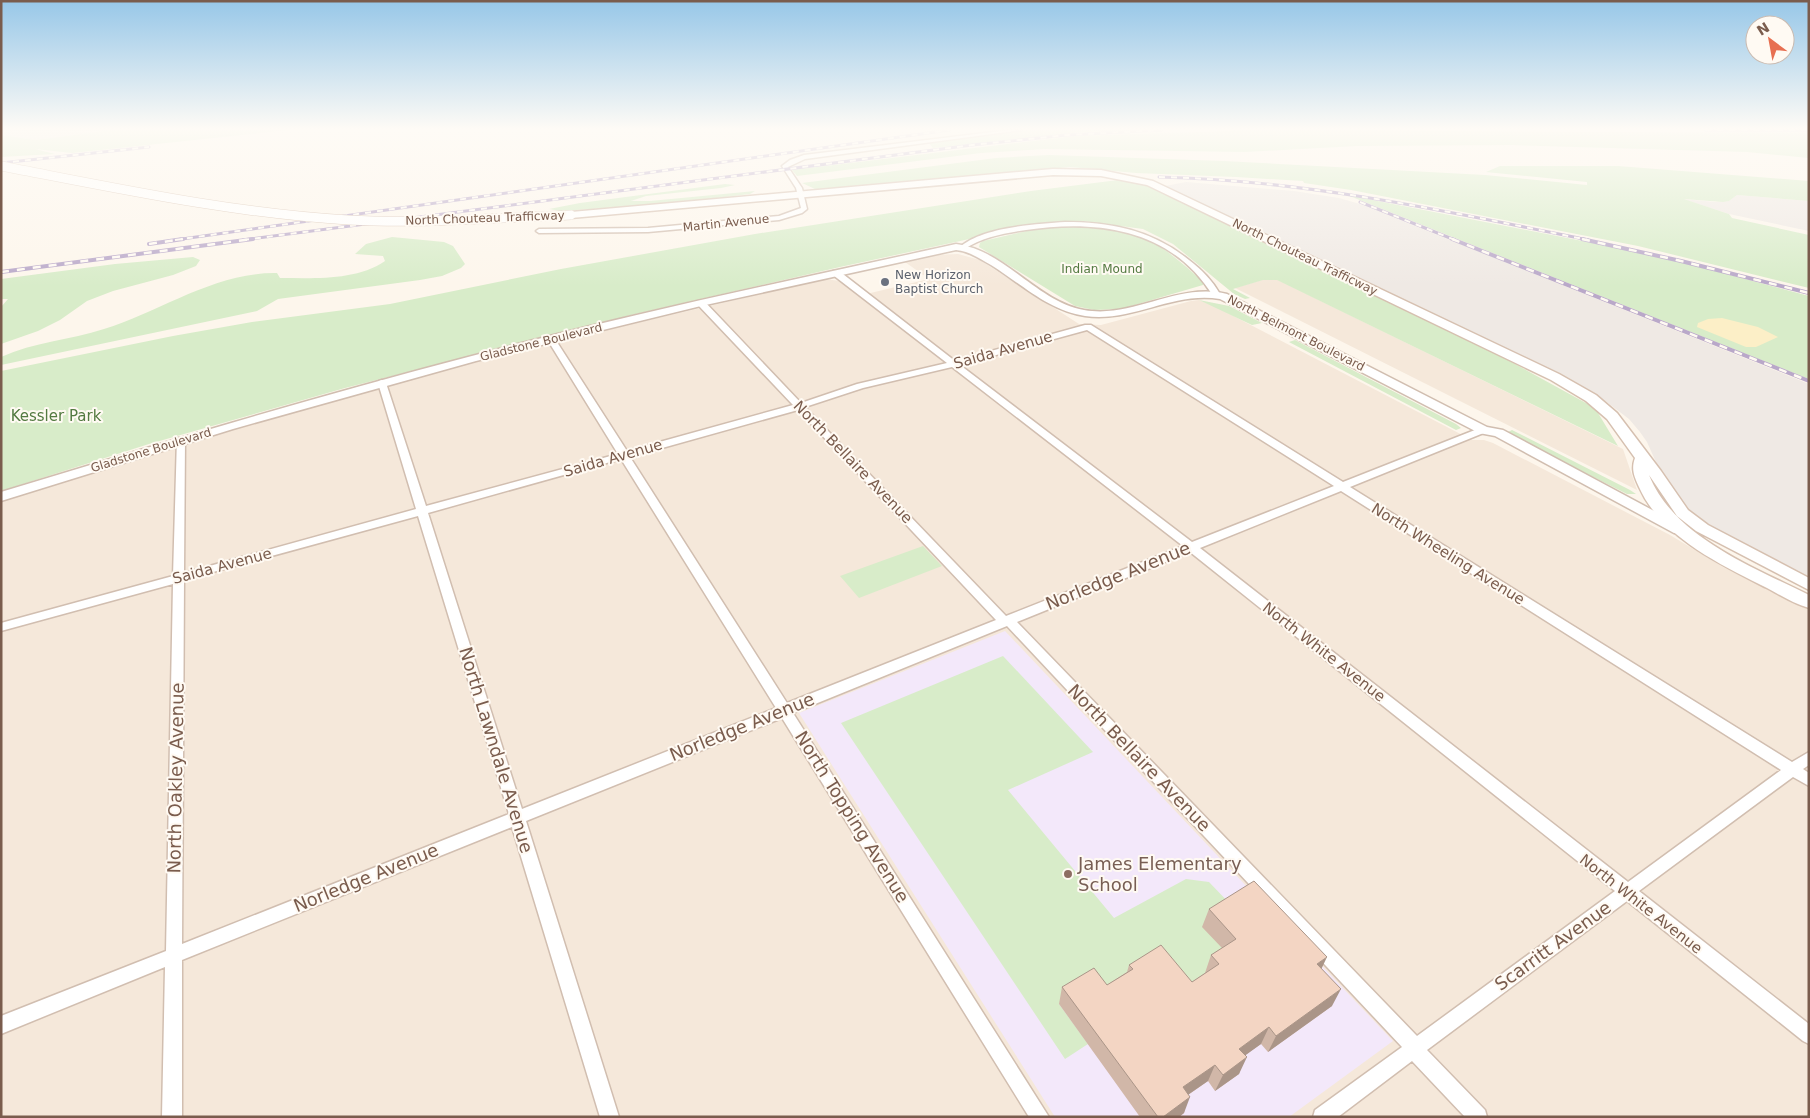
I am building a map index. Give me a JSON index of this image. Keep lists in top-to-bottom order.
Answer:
{
  "streets": {
    "main road": ["North Chouteau Trafficway", "North Belmont Boulevard"],
    "street": [
      "Martin Avenue",
      "Gladstone Boulevard",
      "Saida Avenue",
      "North Bellaire Avenue",
      "North Wheeling Avenue",
      "Norledge Avenue",
      "North White Avenue",
      "North Lawndale Avenue",
      "North Oakley Avenue",
      "North Topping Avenue",
      "Scarritt Avenue"
    ]
  },
  "crossings": [
    ["North Chouteau Trafficway", "Martin Avenue"],
    ["North Belmont Boulevard", "Gladstone Boulevard"],
    ["North Belmont Boulevard", "Norledge Avenue"],
    ["Gladstone Boulevard", "North Bellaire Avenue"],
    ["Gladstone Boulevard", "North White Avenue"],
    ["Gladstone Boulevard", "North Lawndale Avenue"],
    ["Gladstone Boulevard", "North Oakley Avenue"],
    ["Gladstone Boulevard", "North Topping Avenue"],
    ["Saida Avenue", "North Bellaire Avenue"],
    ["Saida Avenue", "North Wheeling Avenue"],
    ["Saida Avenue", "North White Avenue"],
    ["Saida Avenue", "North Lawndale Avenue"],
    ["Saida Avenue", "North Oakley Avenue"],
    ["Saida Avenue", "North Topping Avenue"],
    ["North Bellaire Avenue", "Norledge Avenue"],
    ["North Bellaire Avenue", "Scarritt Avenue"],
    ["North Wheeling Avenue", "Norledge Avenue"],
    ["North Wheeling Avenue", "Scarritt Avenue"],
    ["Norledge Avenue", "North White Avenue"],
    ["Norledge Avenue", "North Lawndale Avenue"],
    ["Norledge Avenue", "North Oakley Avenue"],
    ["Norledge Avenue", "North Topping Avenue"],
    ["North White Avenue", "Scarritt Avenue"]
  ],
  "parks": ["Indian Mound", "Kessler Park"],
  "places": ["New Horizon Baptist Church", "James Elementary School"],
  "north": "top left"
}
